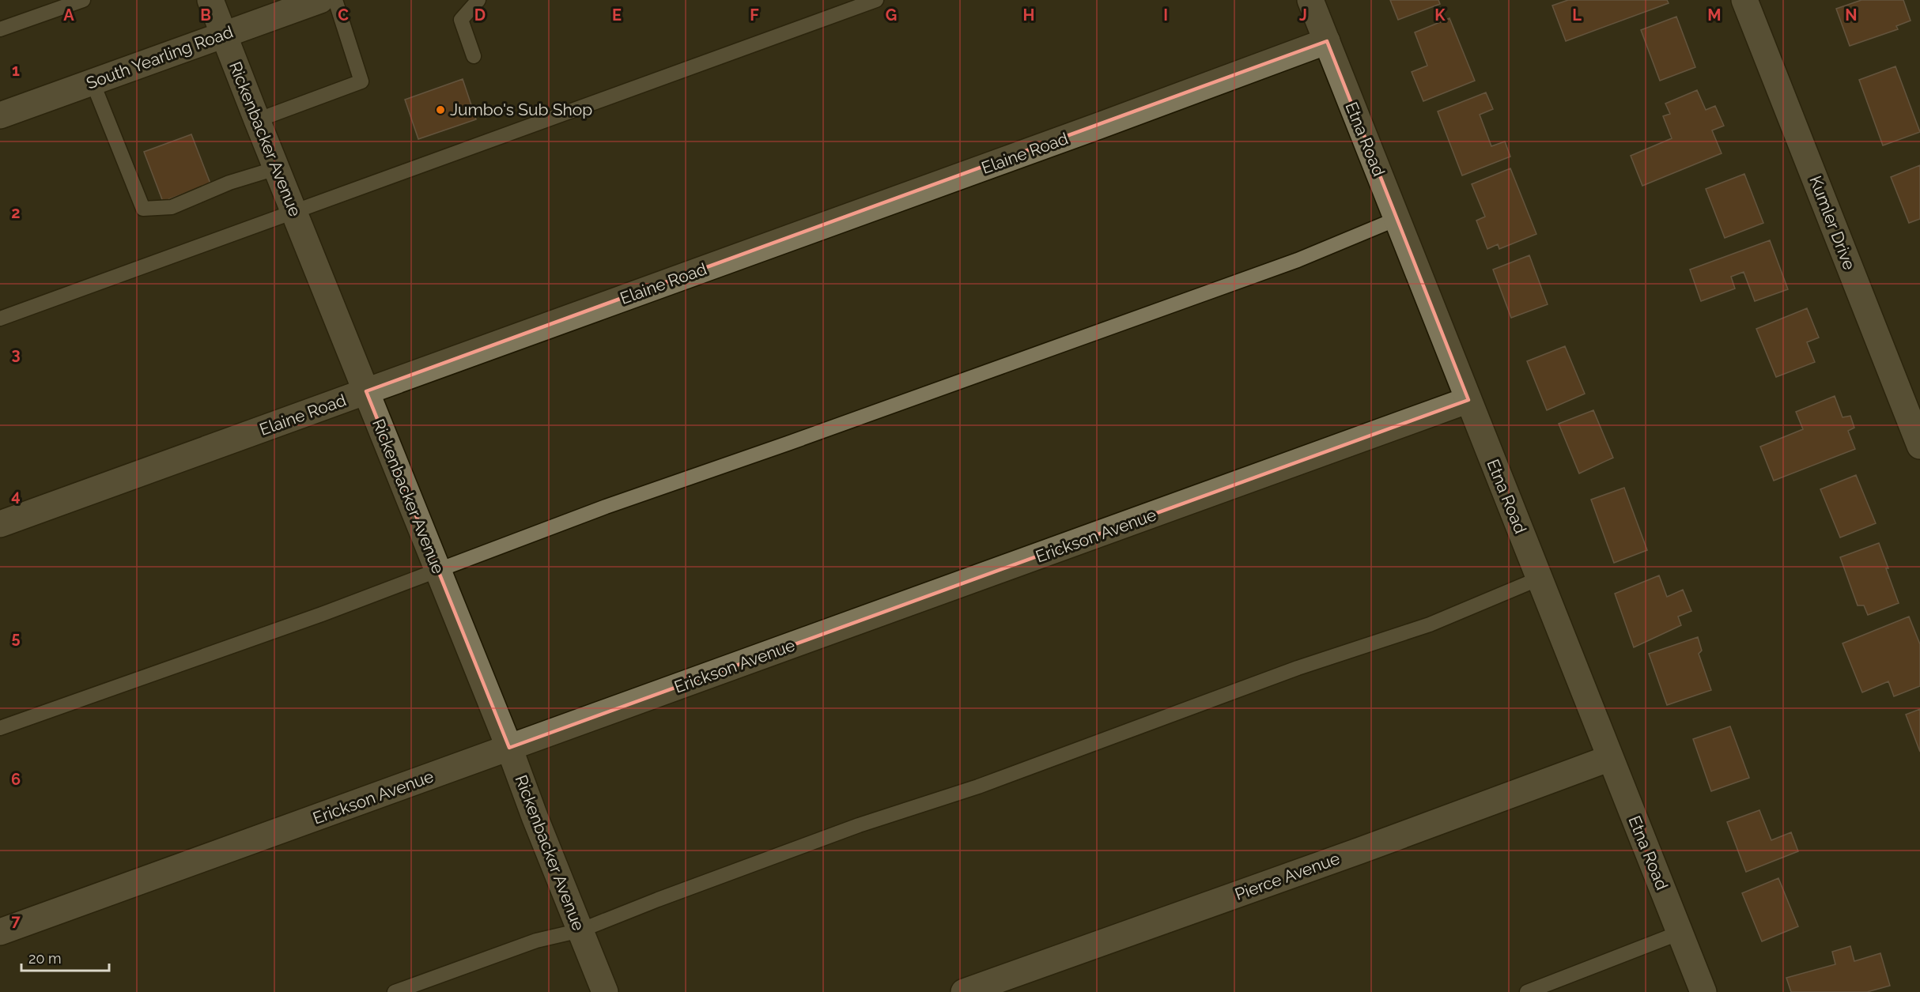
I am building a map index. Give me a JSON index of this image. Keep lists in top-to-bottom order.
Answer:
{
  "streets": {
    "street": [
      "South Yearling Road",
      "Rickenbacker Avenue",
      "Etna Road",
      "Elaine Road",
      "Kumler Drive",
      "Erickson Avenue",
      "Pierce Avenue"
    ]
  },
  "crossings": [
    ["South Yearling Road", "Rickenbacker Avenue"],
    ["Rickenbacker Avenue", "Elaine Road"],
    ["Rickenbacker Avenue", "Erickson Avenue"],
    ["Etna Road", "Elaine Road"],
    ["Etna Road", "Erickson Avenue"],
    ["Etna Road", "Pierce Avenue"]
  ],
  "places": ["Jumbo's Sub Shop"],
  "scale_bar": "20 m",
  "grid": {
    "columns": [
      "A",
      "B",
      "C",
      "D",
      "E",
      "F",
      "G",
      "H",
      "I",
      "J",
      "K",
      "L",
      "M",
      "N"
    ],
    "rows": [
      "1",
      "2",
      "3",
      "4",
      "5",
      "6",
      "7"
    ]
  }
}
